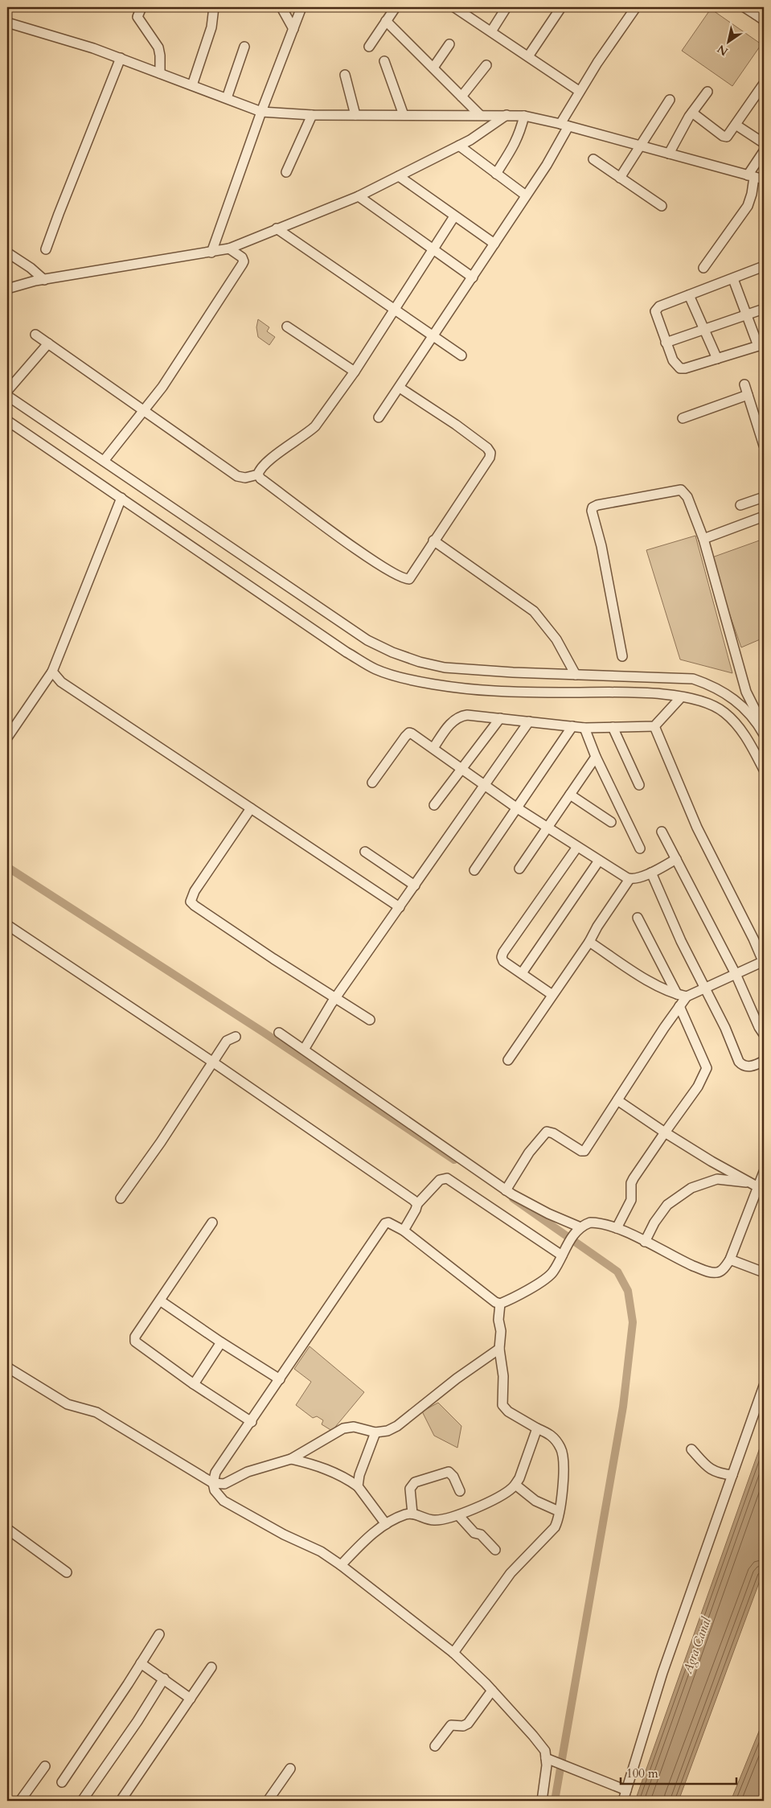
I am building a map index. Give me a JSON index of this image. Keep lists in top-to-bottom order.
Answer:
{
  "water": ["Agra Canal"],
  "scale_bar": "100 m",
  "north": "bottom left"
}
